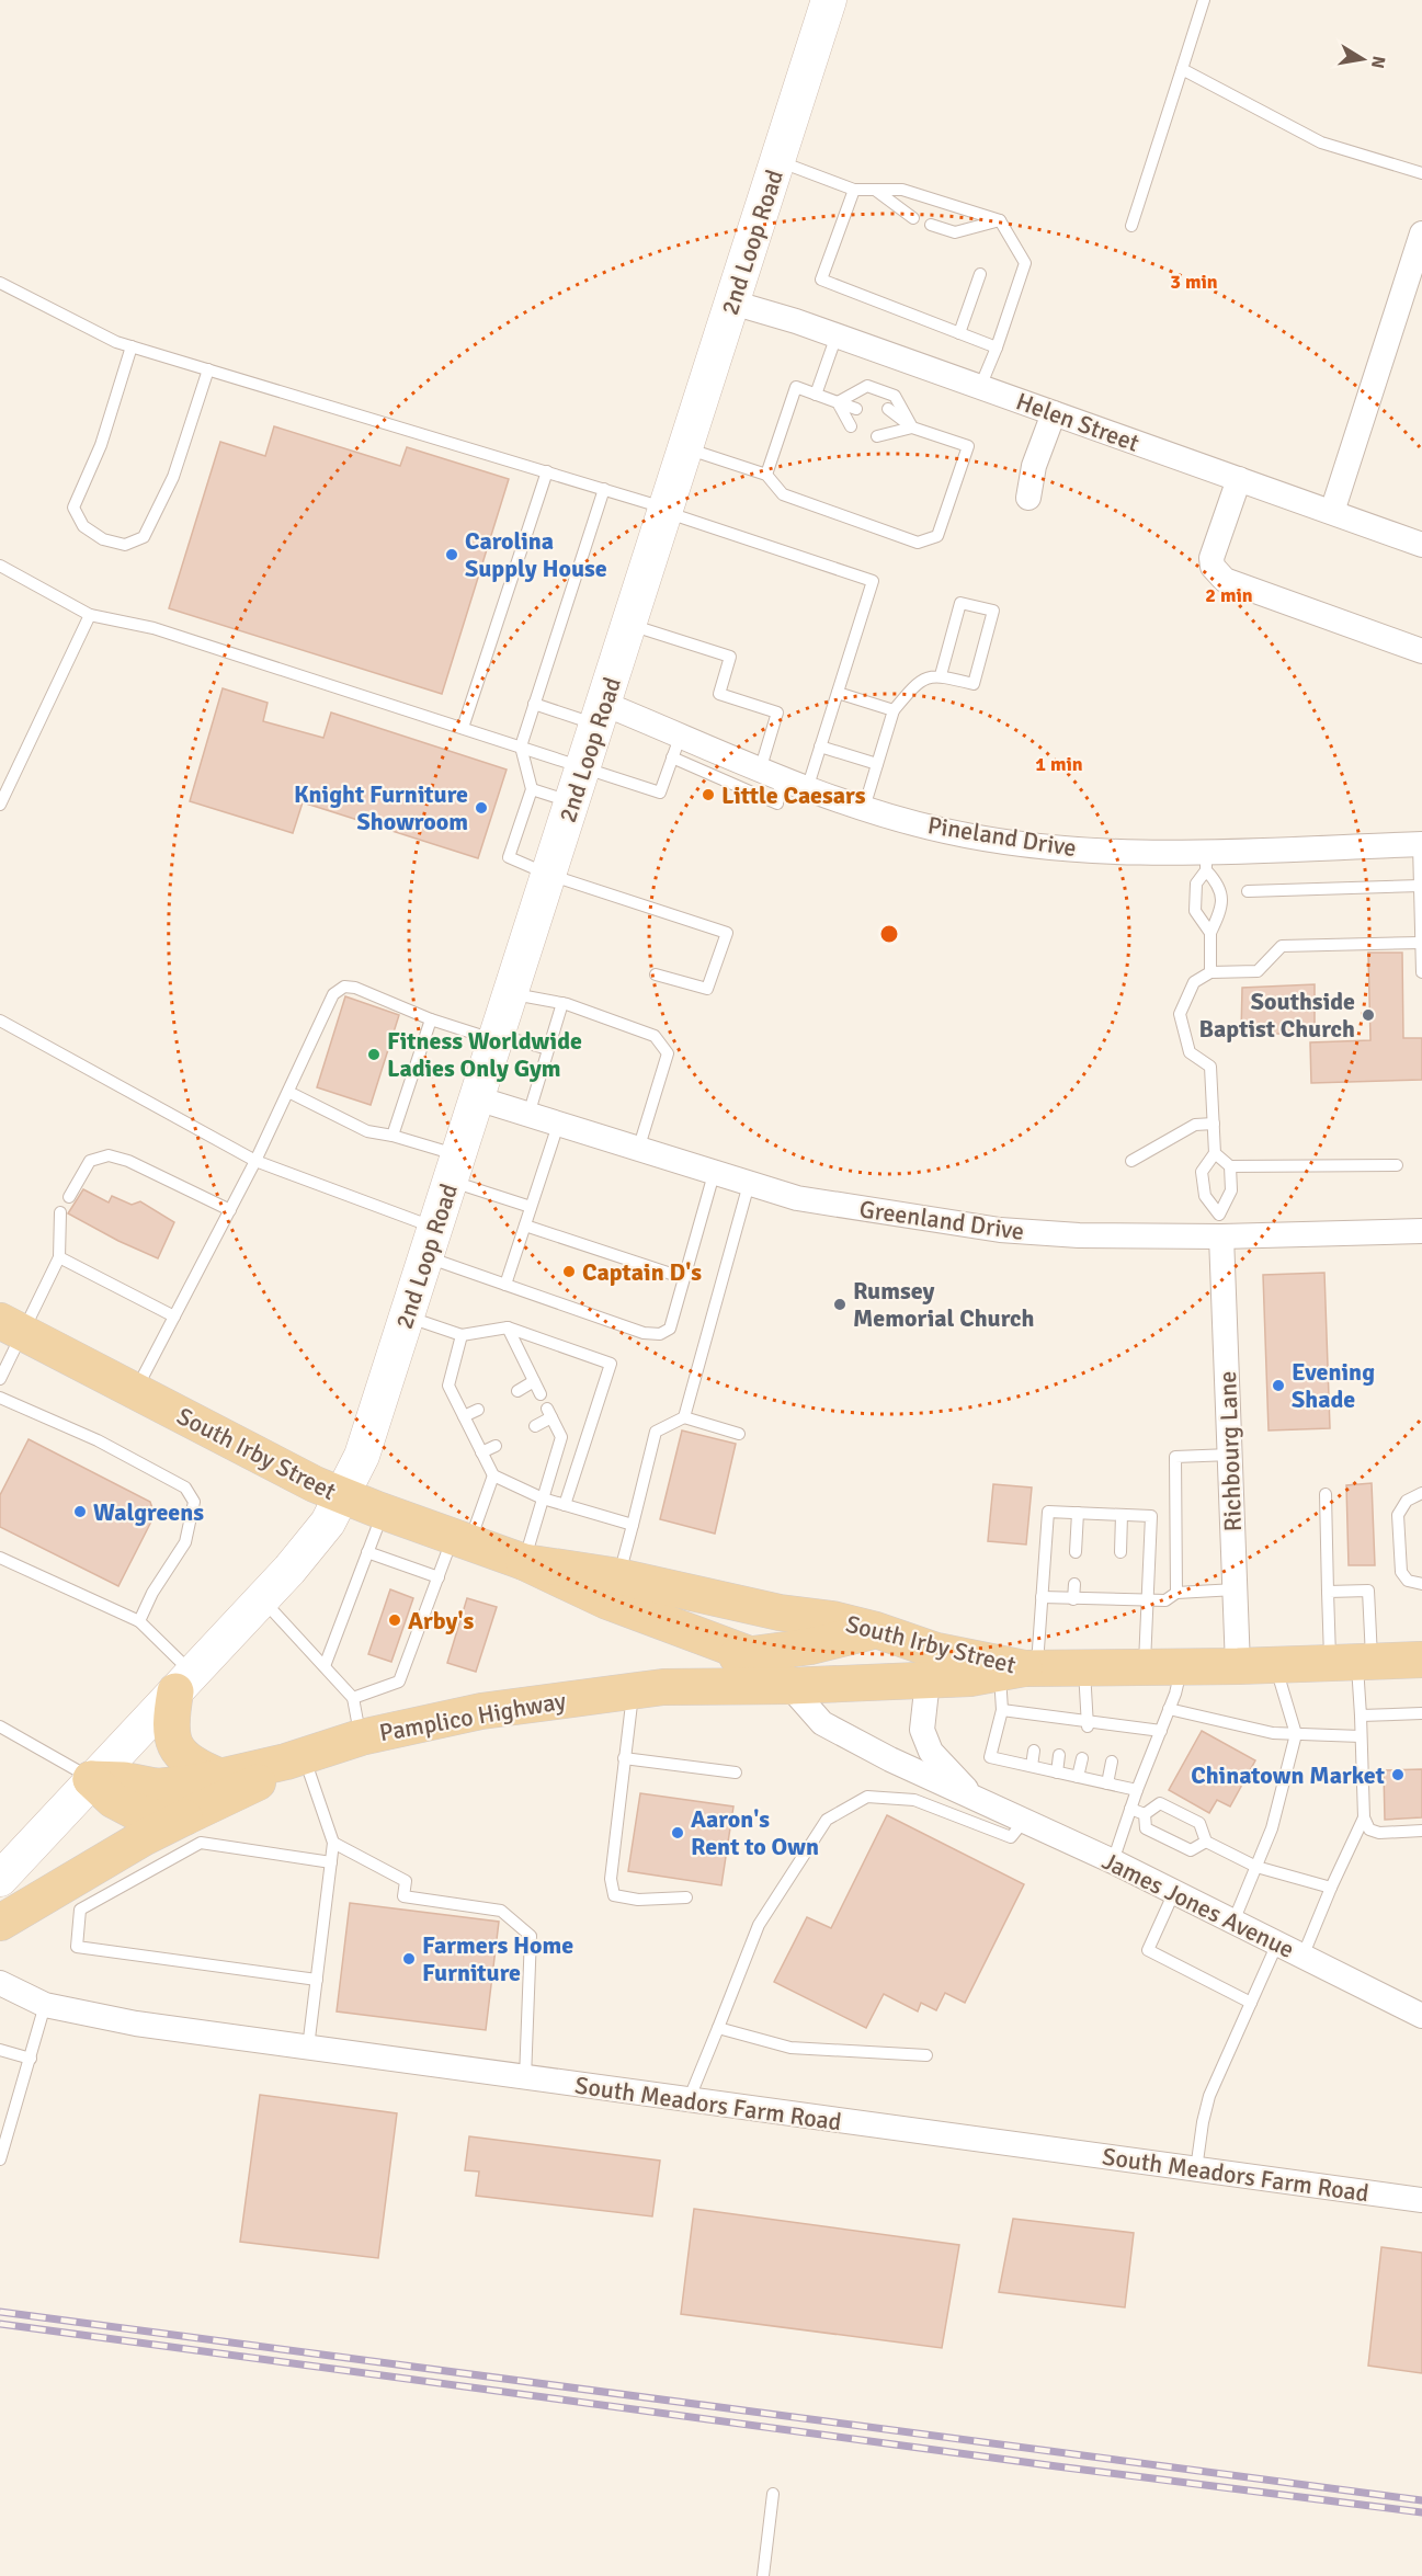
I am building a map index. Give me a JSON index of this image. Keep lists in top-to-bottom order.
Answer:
{
  "streets": {
    "main road": ["2nd Loop Road", "South Irby Street", "Pamplico Highway"],
    "street": [
      "Helen Street",
      "Pineland Drive",
      "Greenland Drive",
      "Richbourg Lane",
      "James Jones Avenue",
      "South Meadors Farm Road"
    ]
  },
  "crossings": [
    ["2nd Loop Road", "Helen Street"],
    ["2nd Loop Road", "Pineland Drive"],
    ["2nd Loop Road", "Greenland Drive"],
    ["2nd Loop Road", "South Irby Street"],
    ["Greenland Drive", "Richbourg Lane"],
    ["Richbourg Lane", "South Irby Street"],
    ["South Irby Street", "Pamplico Highway"],
    ["South Irby Street", "James Jones Avenue"],
    ["Pamplico Highway", "James Jones Avenue"]
  ],
  "places": [
    "Carolina Supply House",
    "Little Caesars",
    "Knight Furniture Showroom",
    "Southside Baptist Church",
    "Fitness Worldwide Ladies Only Gym",
    "Captain D's",
    "Rumsey Memorial Church",
    "Evening Shade",
    "Walgreens",
    "Arby's",
    "Chinatown Market",
    "Aaron's Rent to Own",
    "Farmers Home Furniture"
  ],
  "north": "right",
  "rings": ["3 min", "2 min", "1 min"]
}
